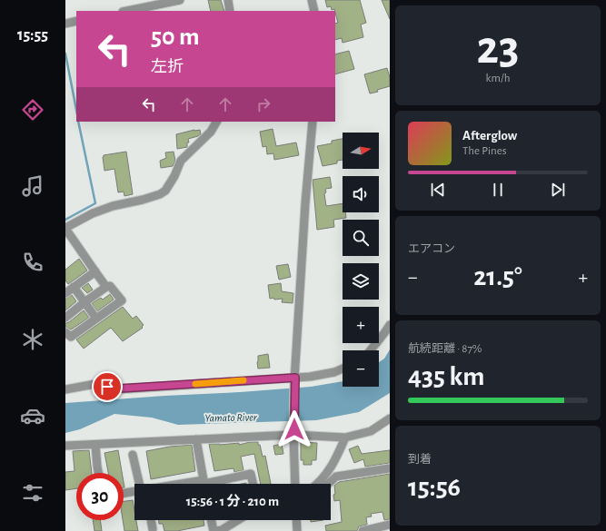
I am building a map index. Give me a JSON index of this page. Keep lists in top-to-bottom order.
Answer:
{
  "water": ["Yamato River"],
  "north": "right",
  "page": {
    "tabs": "15:55",
    "tile": [
      ["23", "km/h"],
      "エアコン",
      ["航続距離 · 87%", "435 km"],
      ["到着", "15:56"]
    ],
    "turn": ["50 m", "左折"],
    "song": ["Afterglow", "The Pines"],
    "map_buttons": ["+", "−"],
    "heat": ["−", "21.5°", "+"],
    "limit": "30",
    "trip": "15:56 · 1 分 · 210 m"
  }
}
